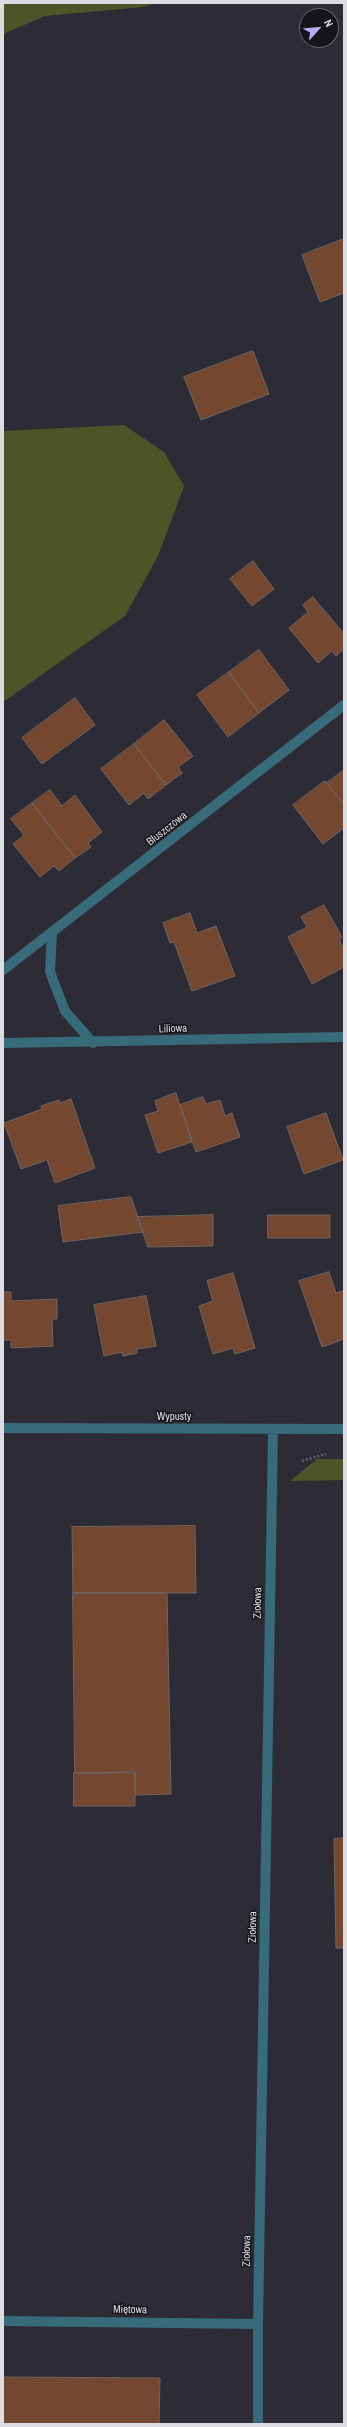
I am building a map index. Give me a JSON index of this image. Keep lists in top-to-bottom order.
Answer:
{
  "streets": {
    "street": [
      "Bluszczowa",
      "Liliowa",
      "Wypusty",
      "Ziołowa",
      "Miętowa"
    ]
  },
  "crossings": [
    ["Wypusty", "Ziołowa"],
    ["Ziołowa", "Miętowa"]
  ],
  "north": "top right"
}
